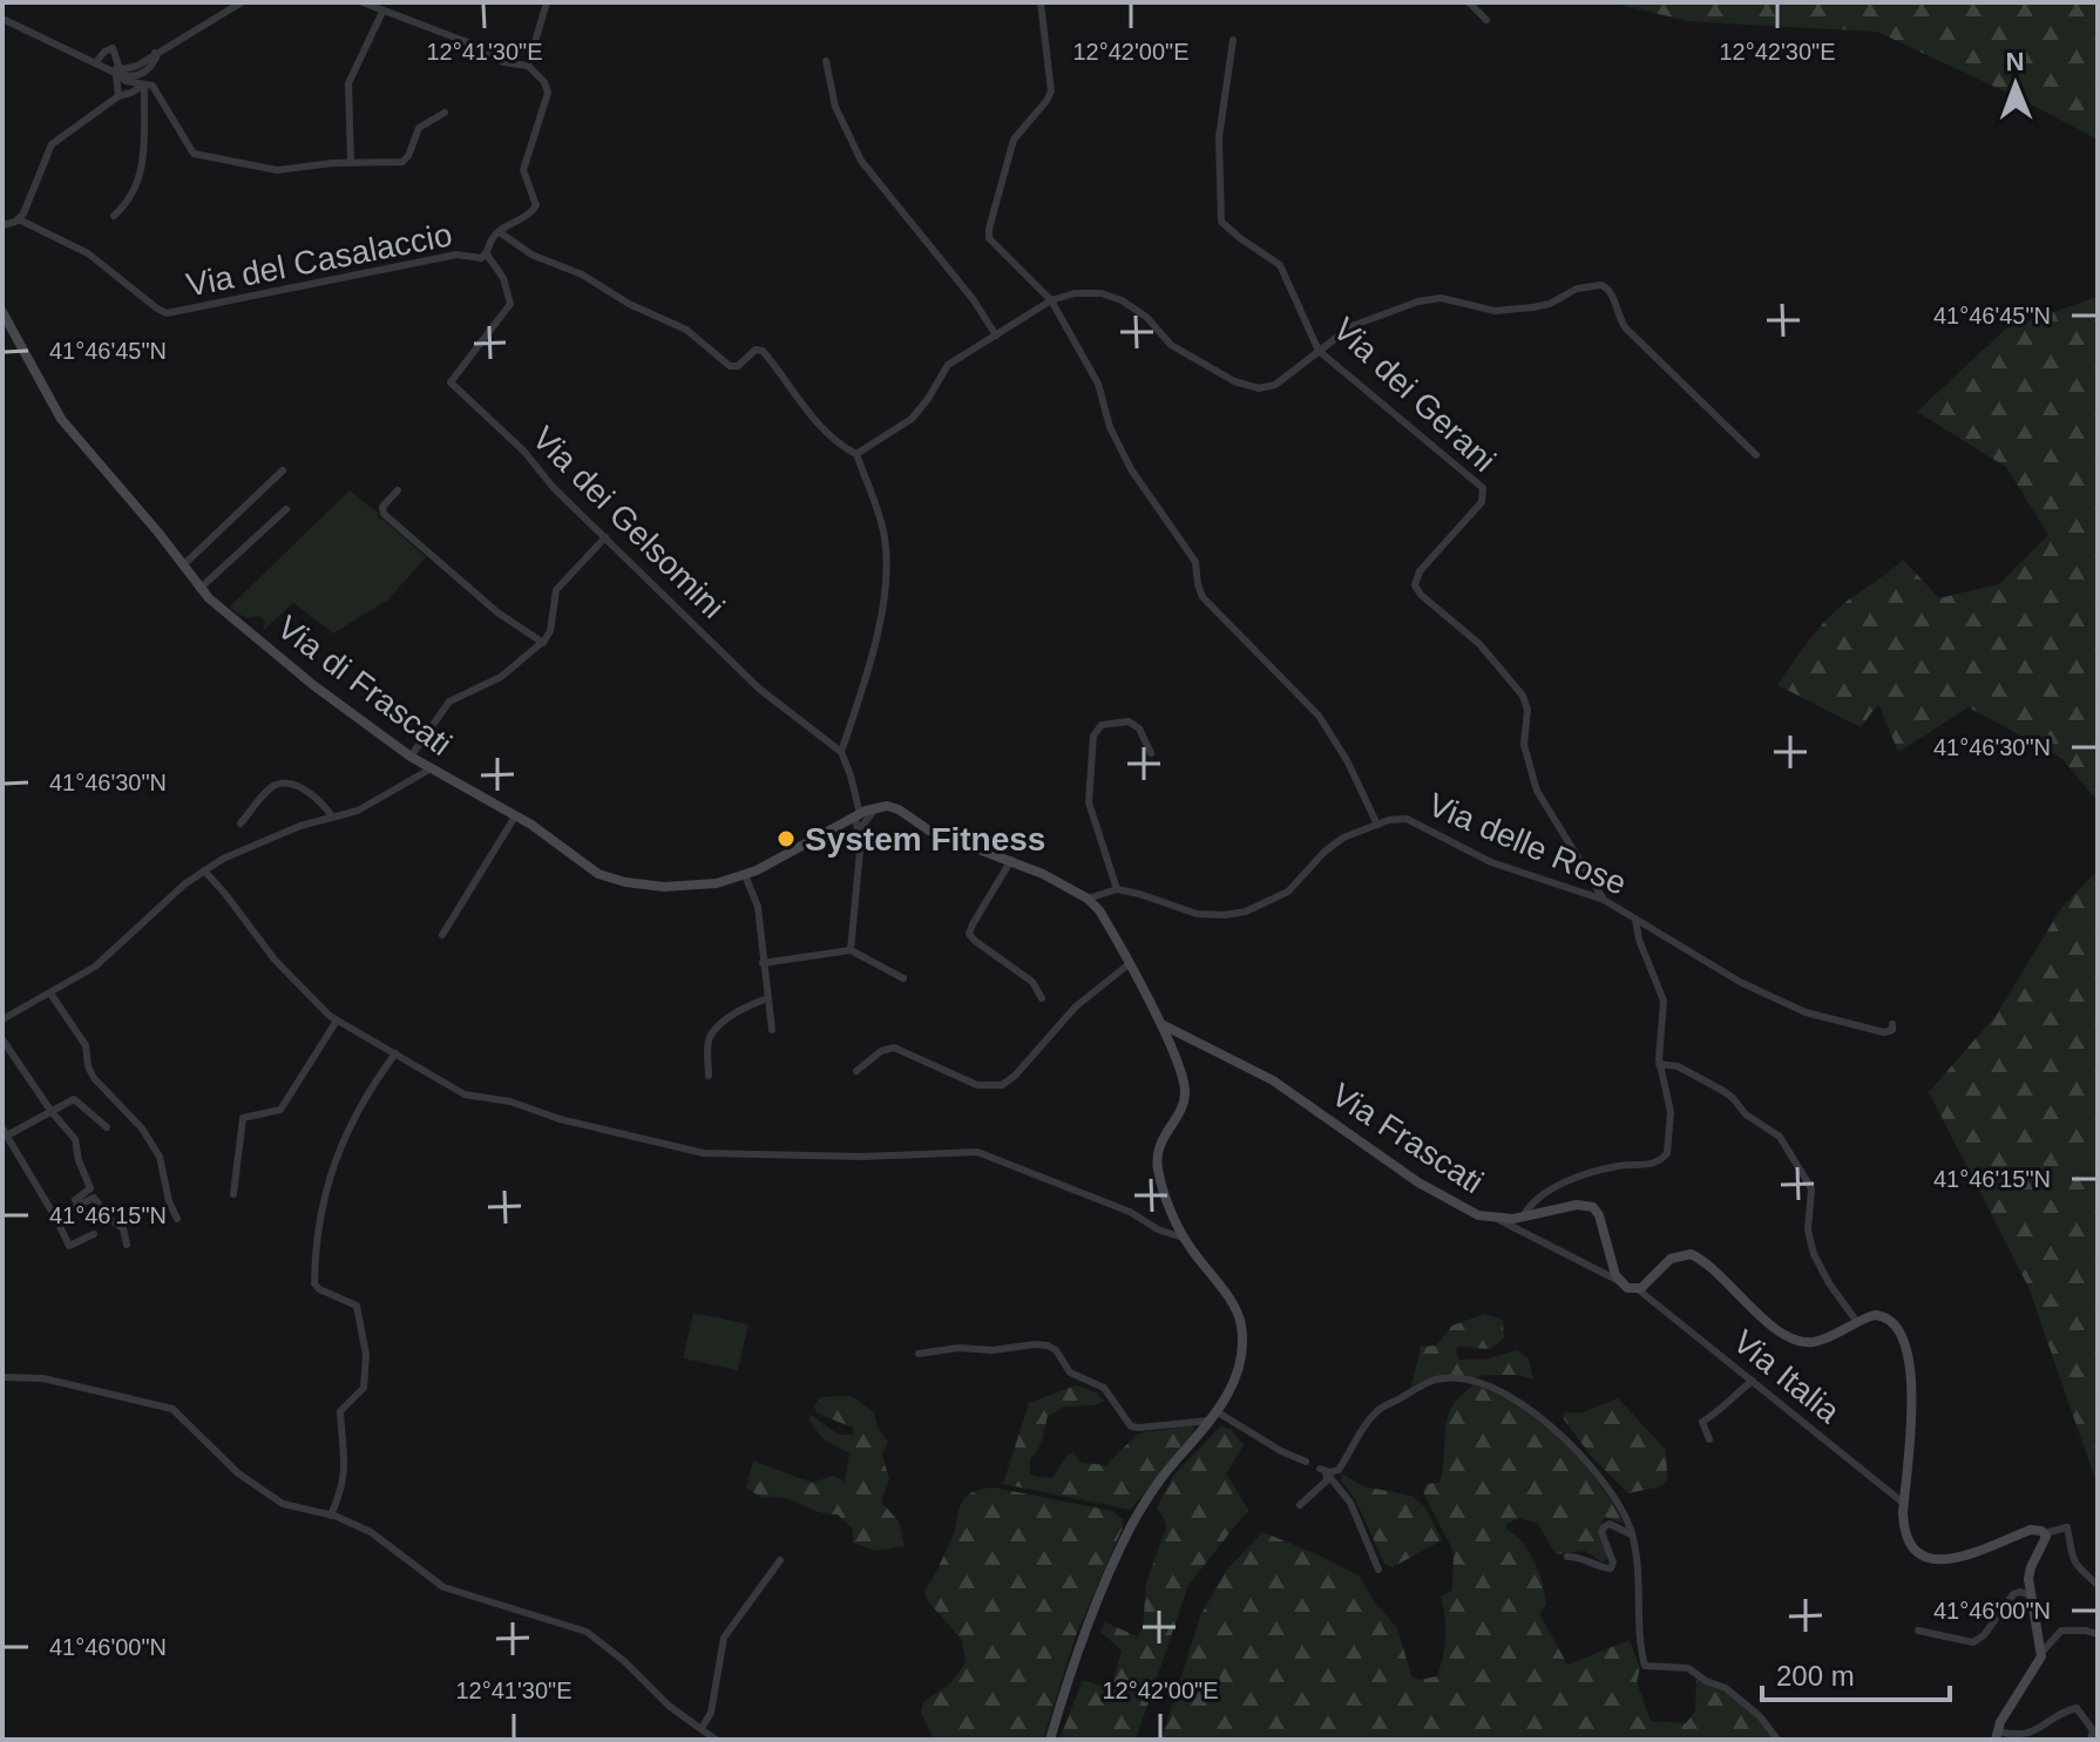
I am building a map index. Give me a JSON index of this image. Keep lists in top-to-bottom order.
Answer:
{
  "streets": {
    "main road": ["Via di Frascati", "Via Frascati"],
    "street": [
      "Via del Casalaccio",
      "Via dei Gerani",
      "Via dei Gelsomini",
      "Via delle Rose",
      "Via Italia"
    ]
  },
  "crossings": [
    ["Via del Casalaccio", "Via dei Gelsomini"],
    ["Via dei Gerani", "Via delle Rose"]
  ],
  "places": ["System Fitness"],
  "scale_bar": "200 m",
  "north": "top",
  "coordinates": [
    "12°41'30\"E",
    "12°42'00\"E",
    "12°42'30\"E",
    "41°46'45\"N",
    "41°46'30\"N",
    "41°46'15\"N",
    "41°46'00\"N"
  ]
}
